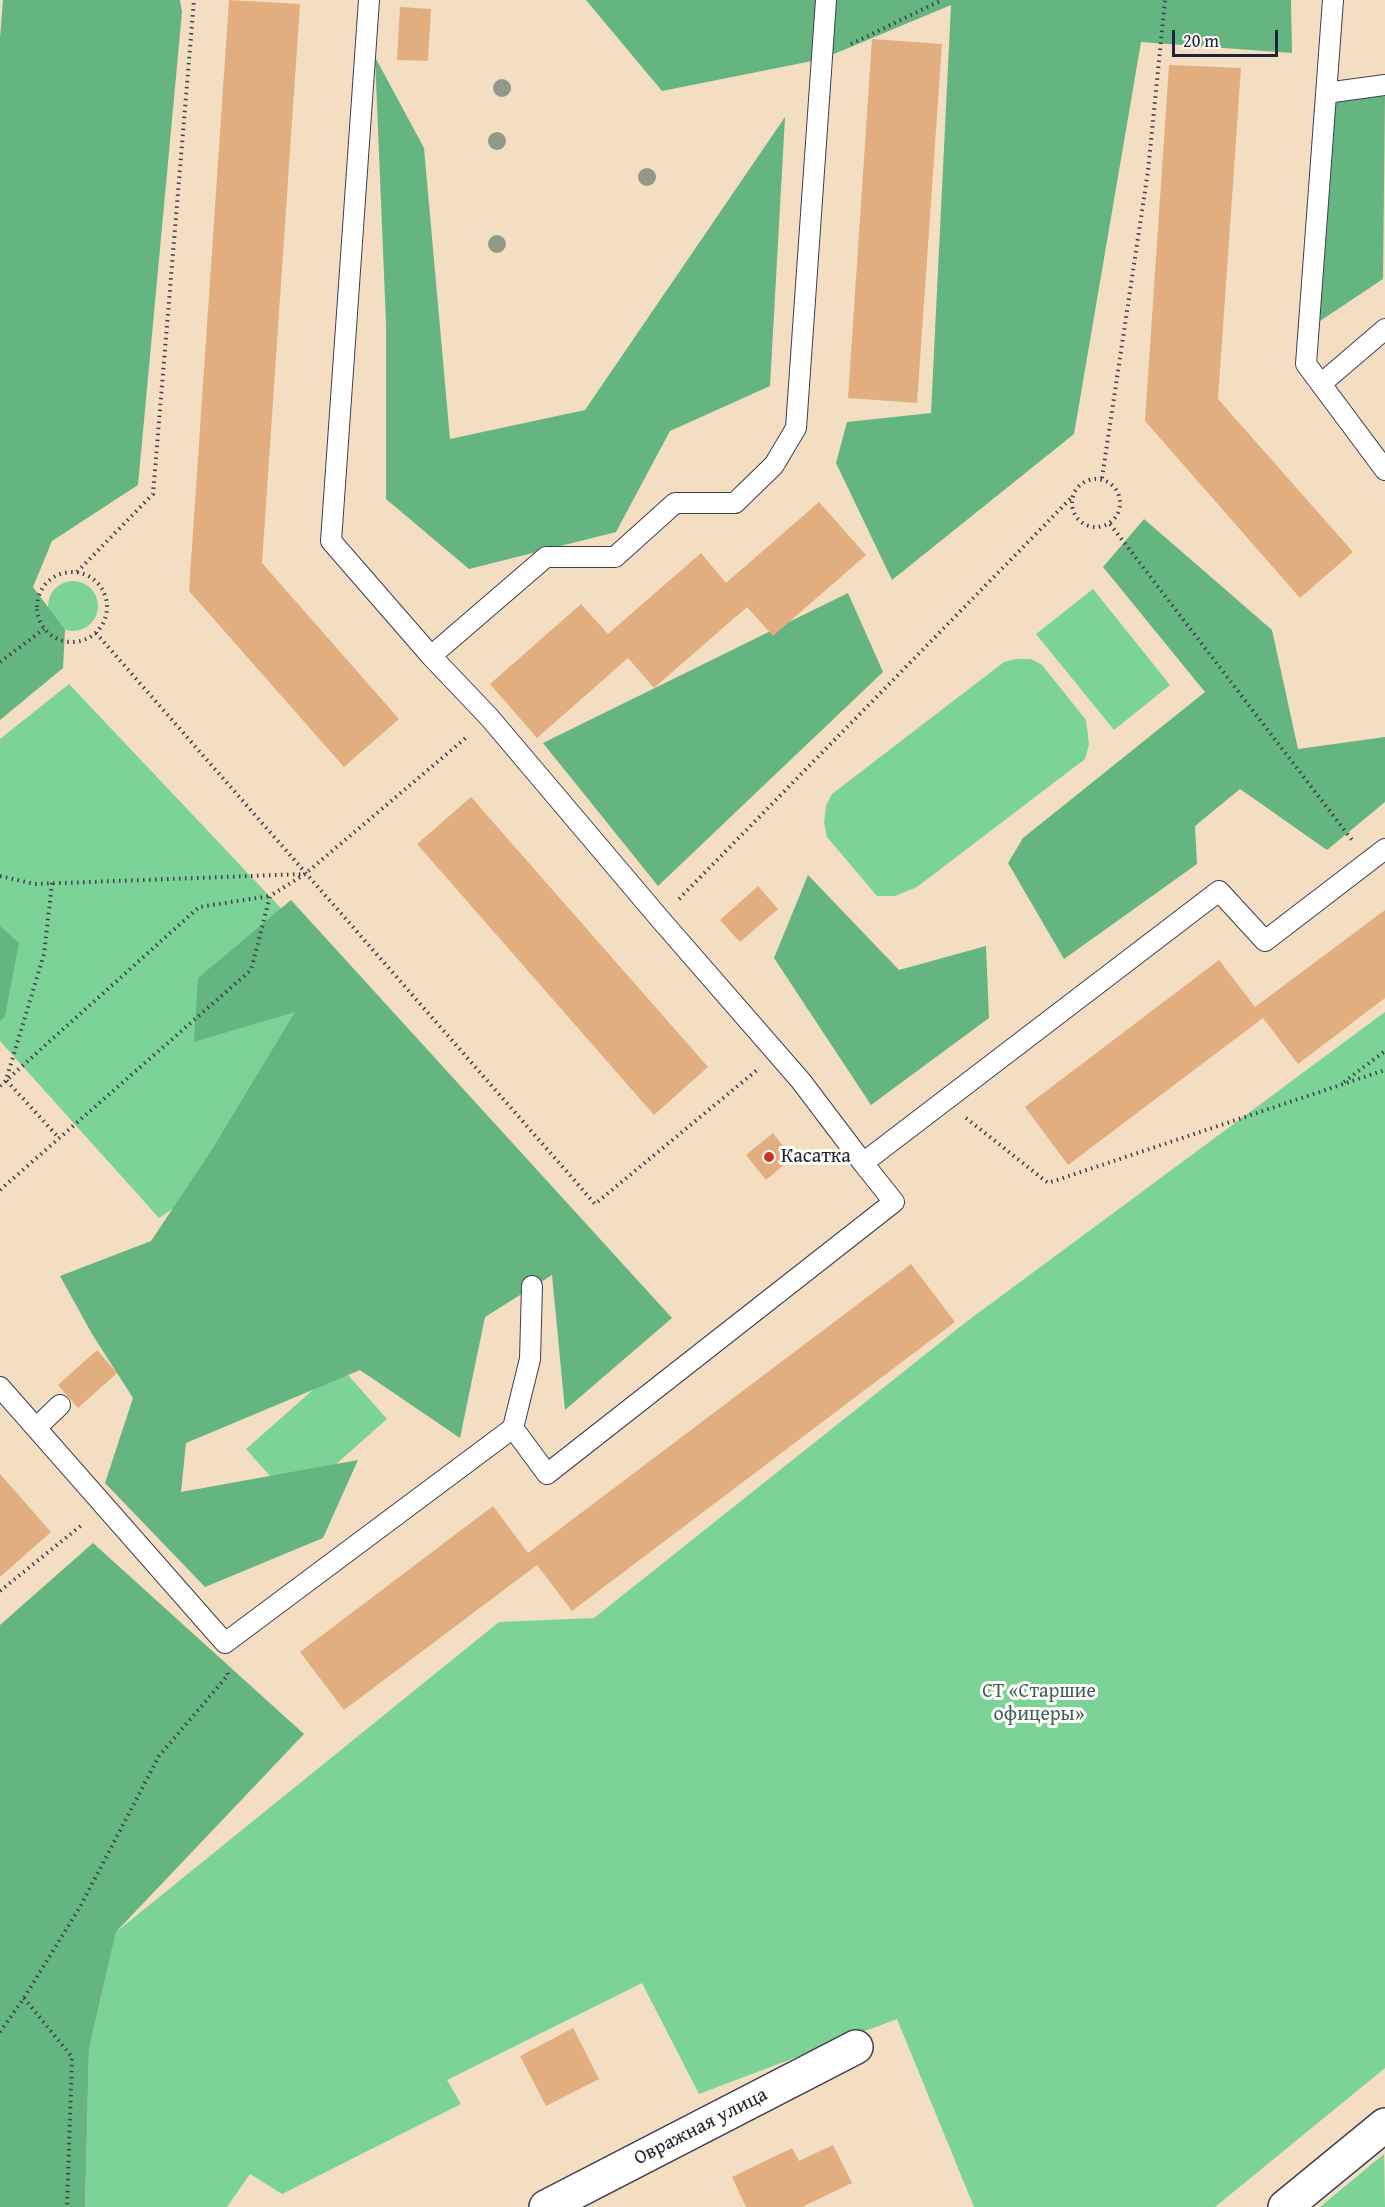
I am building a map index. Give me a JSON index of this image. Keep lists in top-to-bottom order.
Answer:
{
  "streets": {
    "street": ["Овражная улица"]
  },
  "parks": ["СТ «Старшие офицеры»"],
  "places": ["Касатка"],
  "scale_bar": "20 m"
}
